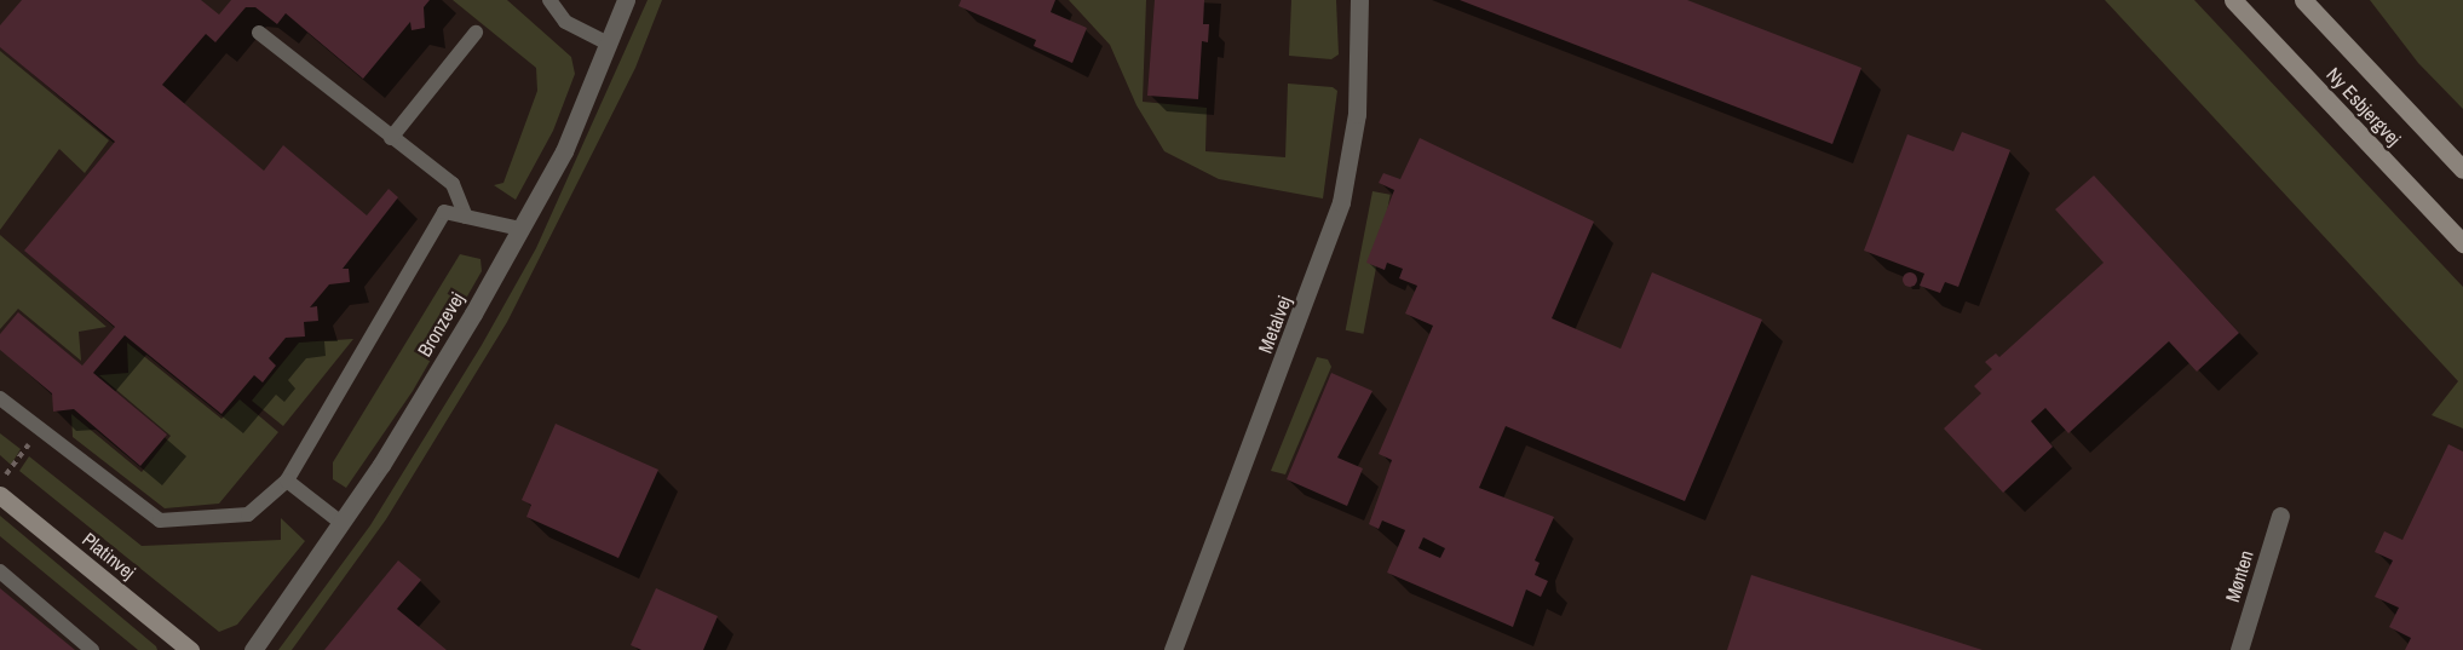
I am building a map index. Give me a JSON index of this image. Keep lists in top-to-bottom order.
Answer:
{
  "streets": {
    "street": [
      "Ny Esbjergvej",
      "Bronzevej",
      "Metalvej",
      "Platinvej",
      "Mønten"
    ]
  }
}
